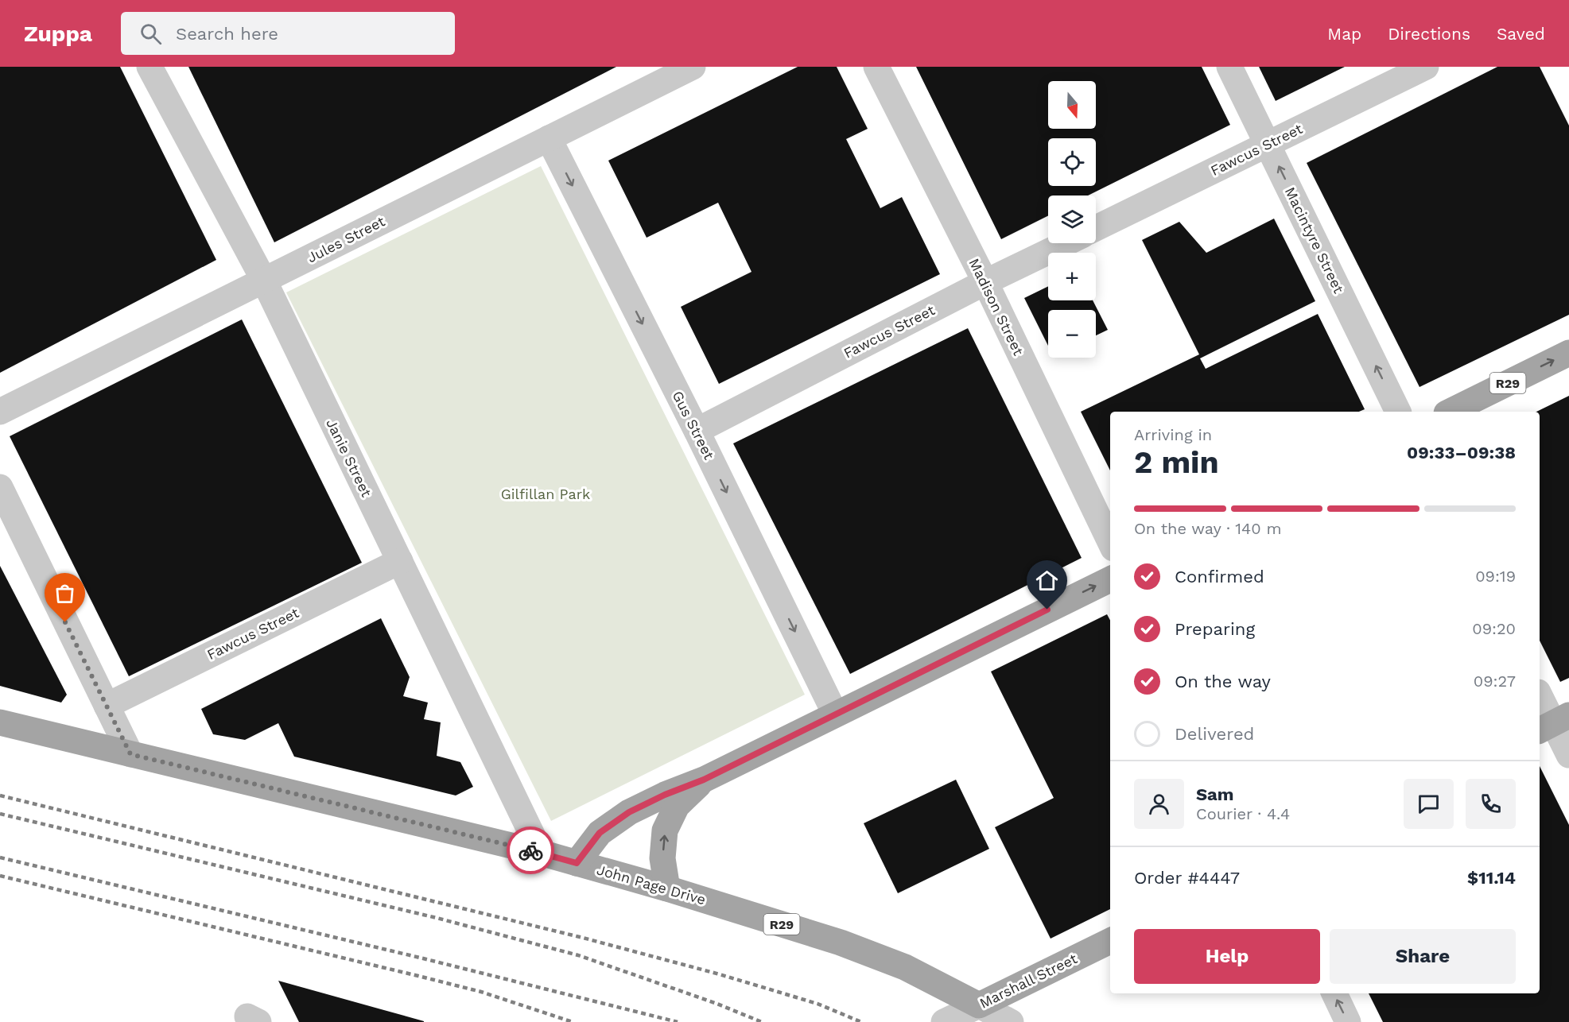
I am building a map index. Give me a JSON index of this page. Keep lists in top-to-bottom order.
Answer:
{
  "streets": {
    "main road": ["R29", "John Page Drive", "Marshall Street"],
    "street": [
      "Fawcus Street",
      "Jules Street",
      "Macintyre Street",
      "Madison Street",
      "Gus Street",
      "Janie Street"
    ]
  },
  "crossings": [
    ["Fawcus Street", "Macintyre Street"],
    ["Fawcus Street", "Madison Street"],
    ["Fawcus Street", "Gus Street"],
    ["Fawcus Street", "Janie Street"],
    ["Jules Street", "Gus Street"],
    ["Jules Street", "Janie Street"],
    ["Janie Street", "John Page Drive"],
    ["John Page Drive", "Marshall Street"]
  ],
  "one_way": ["Macintyre Street", "Gus Street"],
  "parks": ["Gilfillan Park"],
  "north": "bottom",
  "page": {
    "header": "Zuppa",
    "search": "Search here",
    "nav": ["Map", "Directions", "Saved"],
    "map_buttons": ["+", "−"],
    "heading": ["2 min", "Arriving in", "09:33–09:38"],
    "panel": [
      "Sam",
      "Courier · 4.4",
      "Order #4447",
      "$11.14"
    ],
    "bar": "On the way · 140 m",
    "list": [
      ["Confirmed", "09:19"],
      ["Preparing", "09:20"],
      ["On the way", "09:27"],
      "Delivered"
    ],
    "buttons": ["Help", "Share"]
  }
}
